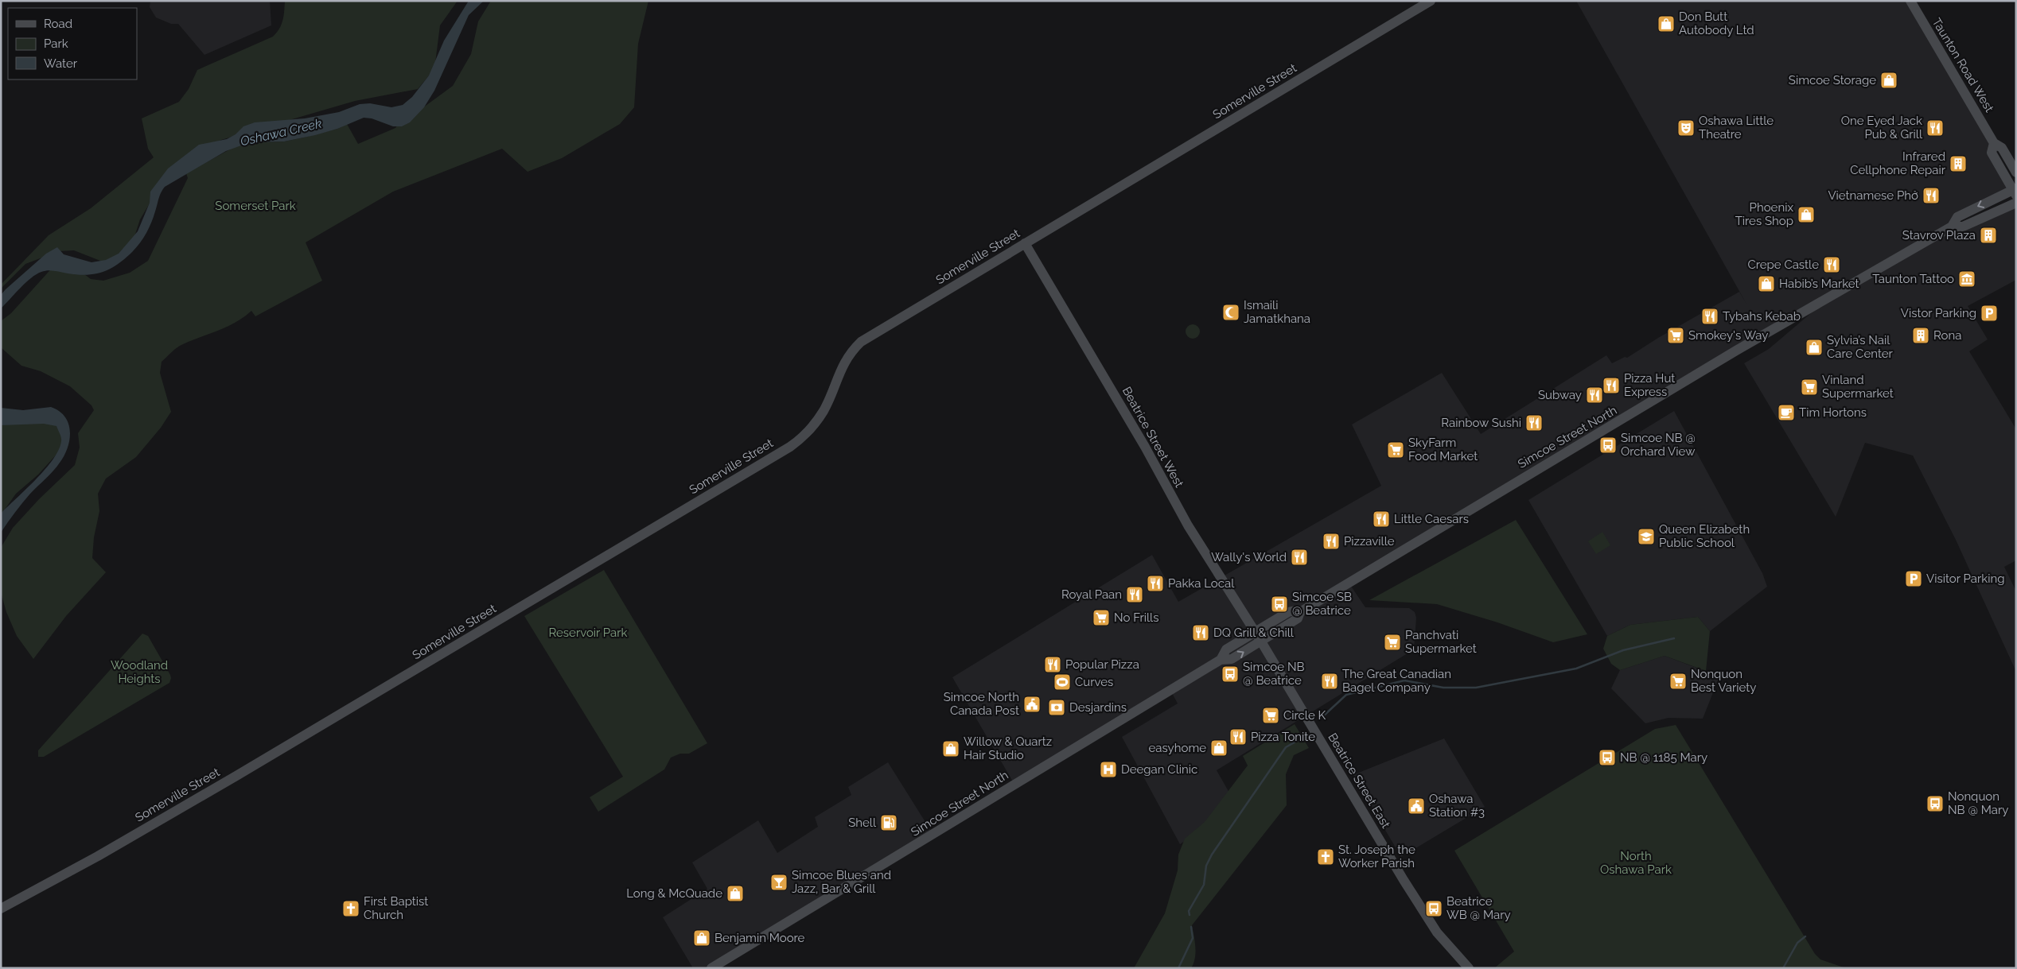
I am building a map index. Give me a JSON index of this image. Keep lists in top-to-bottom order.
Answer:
{
  "streets": {
    "street": [
      "Taunton Road West",
      "Somerville Street",
      "Beatrice Street West",
      "Simcoe Street North",
      "Beatrice Street East"
    ]
  },
  "crossings": [
    ["Taunton Road West", "Simcoe Street North"],
    ["Somerville Street", "Beatrice Street West"],
    ["Beatrice Street West", "Simcoe Street North"],
    ["Beatrice Street West", "Beatrice Street East"],
    ["Simcoe Street North", "Beatrice Street East"]
  ],
  "water": ["Oshawa Creek"],
  "parks": [
    "Somerset Park",
    "Reservoir Park",
    "Woodland Heights",
    "North Oshawa Park"
  ],
  "places": {
    "shop": [
      "Don Butt Autobody Ltd",
      "Simcoe Storage",
      "Phoenix Tires Shop",
      "Habib’s Market",
      "Sylvia’s Nail Care Center",
      "easyhome",
      "Willow & Quartz Hair Studio",
      "Long & McQuade",
      "Benjamin Moore"
    ],
    "theatre": ["Oshawa Little Theatre"],
    "restaurant": [
      "One Eyed Jack Pub & Grill",
      "Vietnamese Phở",
      "Crepe Castle",
      "Tybahs Kebab",
      "Pizza Hut Express",
      "Subway",
      "Rainbow Sushi",
      "Little Caesars",
      "Pizzaville",
      "Wally's World",
      "Pakka Local",
      "Royal Paan",
      "DQ Grill & Chill",
      "Popular Pizza",
      "The Great Canadian Bagel Company",
      "Pizza Tonite"
    ],
    "building": ["Infrared Cellphone Repair", "Stavrov Plaza", "Rona"],
    "museum": ["Taunton Tattoo"],
    "mosque": ["Ismaili Jamatkhana"],
    "parking": ["Vistor Parking", "Visitor Parking"],
    "supermarket": [
      "Smokey's Way",
      "Vinland Supermarket",
      "SkyFarm Food Market",
      "No Frills",
      "Panchvati Supermarket",
      "Nonquon Best Variety",
      "Circle K"
    ],
    "cafe": ["Tim Hortons"],
    "bus stop": [
      "Simcoe NB @ Orchard View",
      "Simcoe SB @ Beatrice",
      "Simcoe NB @ Beatrice",
      "NB @ 1185 Mary",
      "Nonquon NB @ Mary",
      "Beatrice WB @ Mary"
    ],
    "school or university": ["Queen Elizabeth Public School"],
    "sports": ["Curves"],
    "public building": ["Simcoe North Canada Post", "Oshawa Station #3"],
    "bank": ["Desjardins"],
    "hospital": ["Deegan Clinic"],
    "fuel station": ["Shell"],
    "church": ["St. Joseph the Worker Parish", "First Baptist Church"],
    "bar": ["Simcoe Blues and Jazz, Bar & Grill"]
  },
  "legend": ["Road", "Park", "Water"]
}
